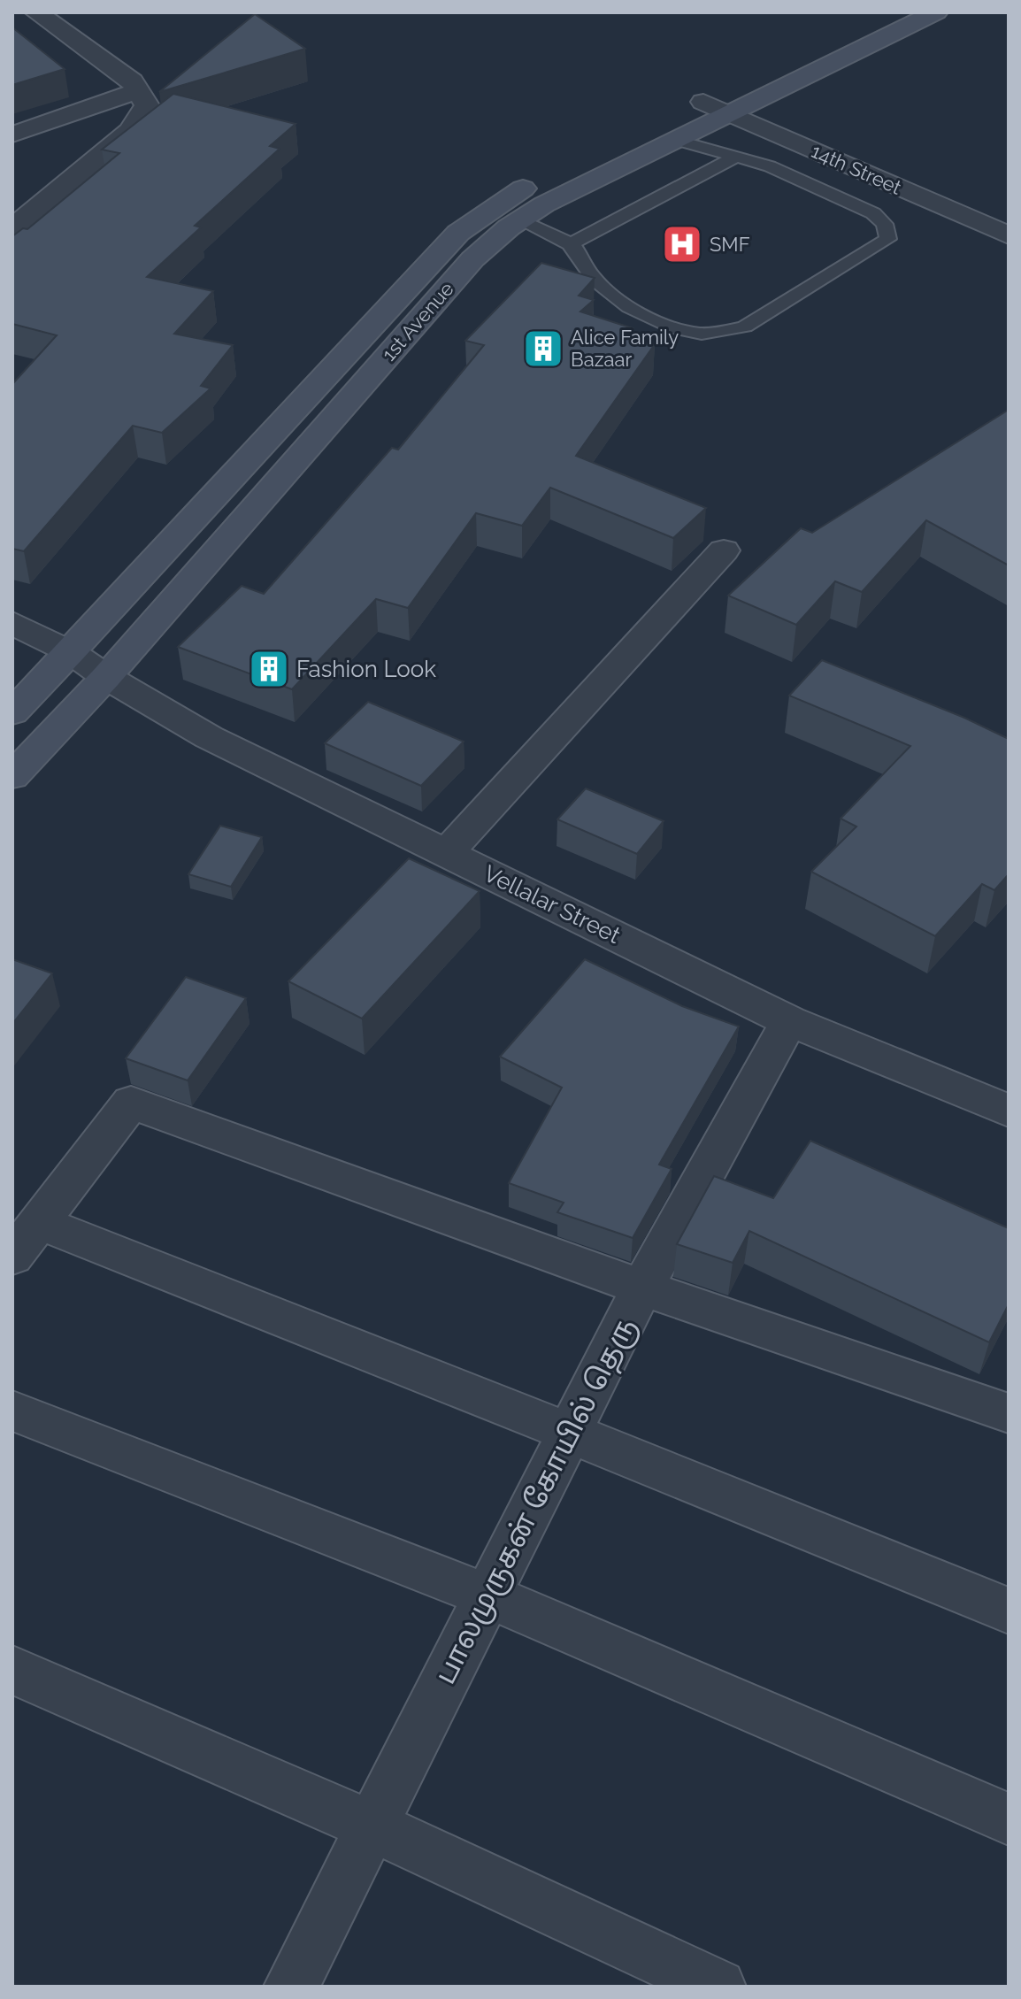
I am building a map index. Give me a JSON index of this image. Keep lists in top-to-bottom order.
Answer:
{
  "streets": {
    "main road": ["1st Avenue"],
    "street": ["14th Street", "Vellalar Street", "பாலமுருகன் கோயில் தெரு"]
  },
  "crossings": [
    ["14th Street", "1st Avenue"],
    ["1st Avenue", "Vellalar Street"],
    ["Vellalar Street", "பாலமுருகன் கோயில் தெரு"]
  ],
  "places": {
    "hospital": ["SMF"],
    "building": ["Alice Family Bazaar", "Fashion Look"]
  }
}
